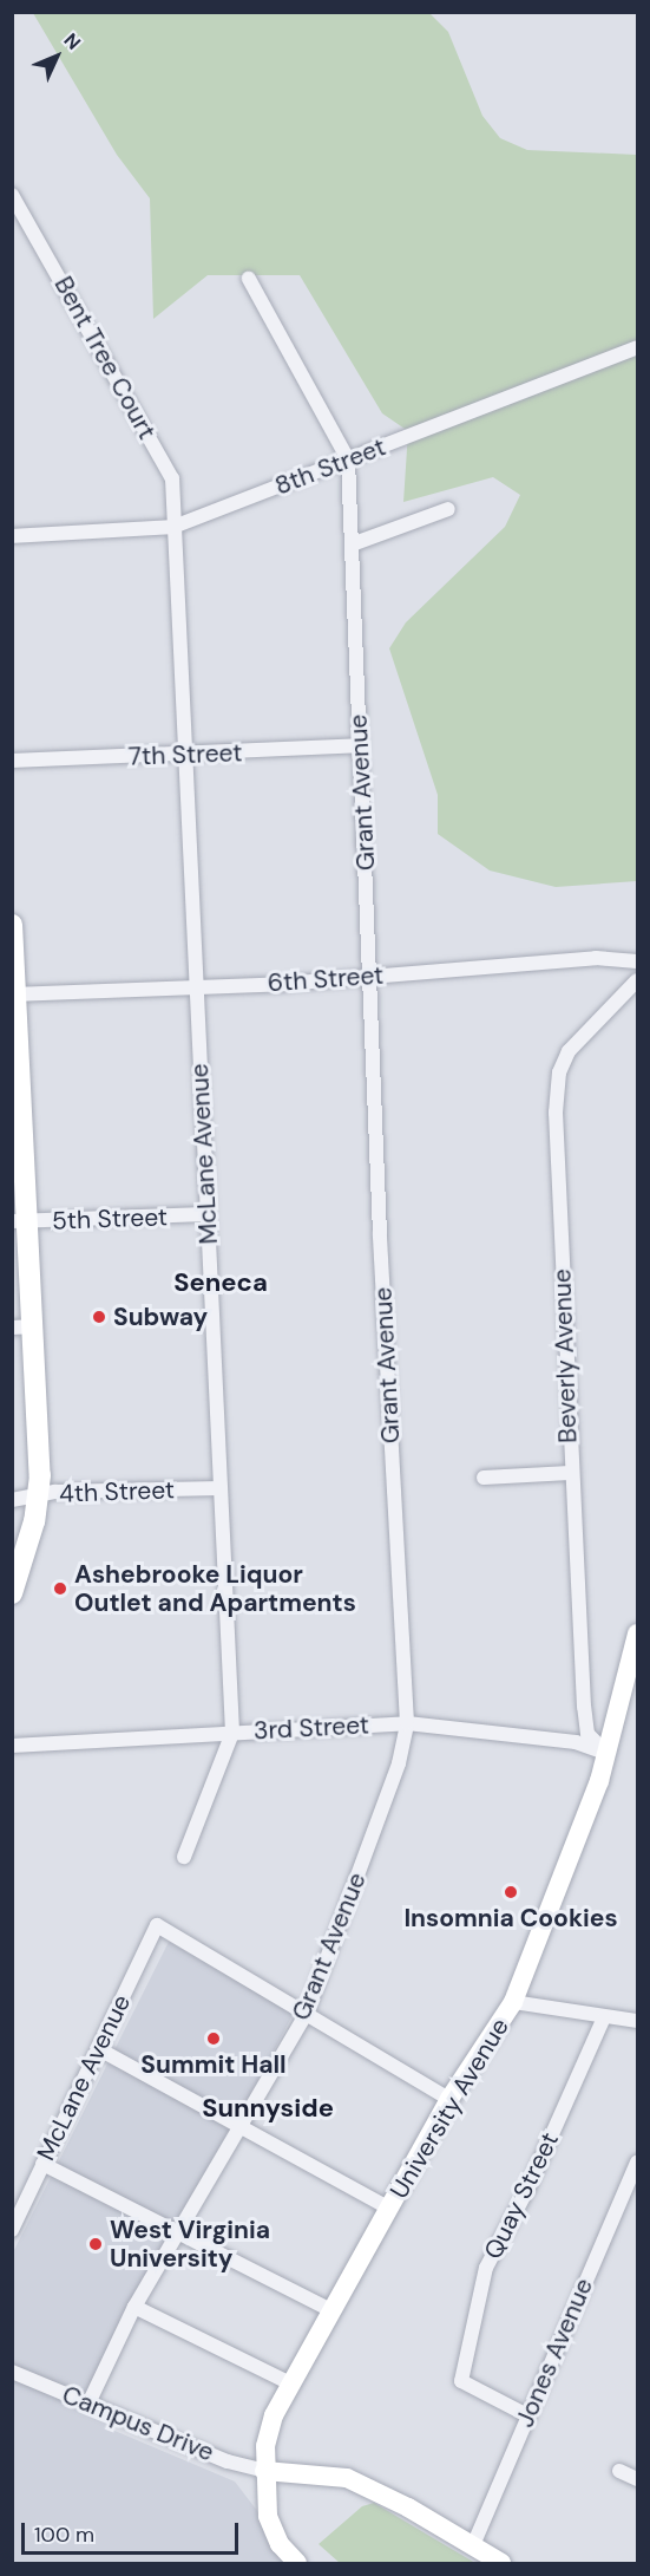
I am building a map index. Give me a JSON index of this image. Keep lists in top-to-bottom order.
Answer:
{
  "streets": {
    "street": [
      "Bent Tree Court",
      "8th Street",
      "7th Street",
      "Grant Avenue",
      "6th Street",
      "McLane Avenue",
      "5th Street",
      "Beverly Avenue",
      "4th Street",
      "3rd Street",
      "University Avenue",
      "Quay Street",
      "Jones Avenue",
      "Campus Drive"
    ]
  },
  "crossings": [
    ["Bent Tree Court", "8th Street"],
    ["Bent Tree Court", "McLane Avenue"],
    ["8th Street", "Grant Avenue"],
    ["8th Street", "McLane Avenue"],
    ["7th Street", "Grant Avenue"],
    ["7th Street", "McLane Avenue"],
    ["Grant Avenue", "6th Street"],
    ["Grant Avenue", "McLane Avenue"],
    ["Grant Avenue", "3rd Street"],
    ["Grant Avenue", "Campus Drive"],
    ["6th Street", "McLane Avenue"],
    ["McLane Avenue", "5th Street"],
    ["McLane Avenue", "4th Street"],
    ["McLane Avenue", "3rd Street"],
    ["Beverly Avenue", "3rd Street"],
    ["Beverly Avenue", "University Avenue"],
    ["3rd Street", "University Avenue"],
    ["University Avenue", "Campus Drive"],
    ["Quay Street", "Jones Avenue"]
  ],
  "districts": ["Seneca", "Sunnyside"],
  "places": [
    "Subway",
    "Ashebrooke Liquor Outlet and Apartments",
    "Insomnia Cookies",
    "Summit Hall",
    "West Virginia University"
  ],
  "scale_bar": "100 m",
  "north": "top right"
}
